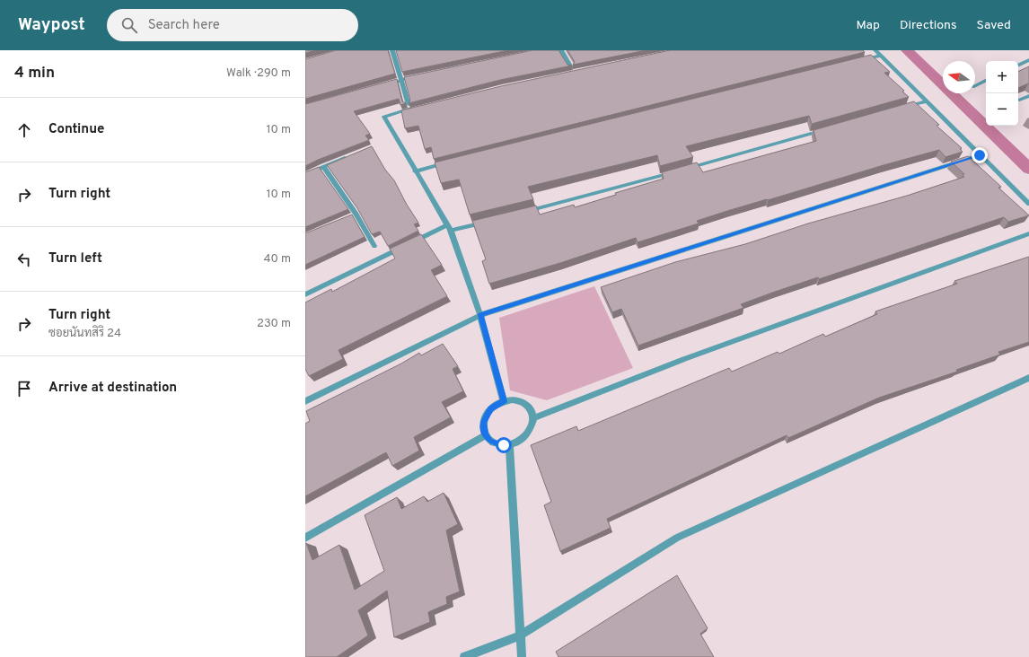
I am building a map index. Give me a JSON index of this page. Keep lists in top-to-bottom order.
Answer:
{
  "north": "left",
  "page": {
    "header": "Waypost",
    "search": "Search here",
    "nav": ["Map", "Directions", "Saved"],
    "heading": ["4 min", "Walk · 290 m"],
    "map_buttons": ["+", "−"],
    "list": [
      ["Continue", "10 m"],
      ["Turn right", "10 m"],
      ["Turn left", "40 m"],
      ["Turn right", "ซอยนันทสิริ 24", "230 m"],
      "Arrive at destination"
    ]
  }
}
